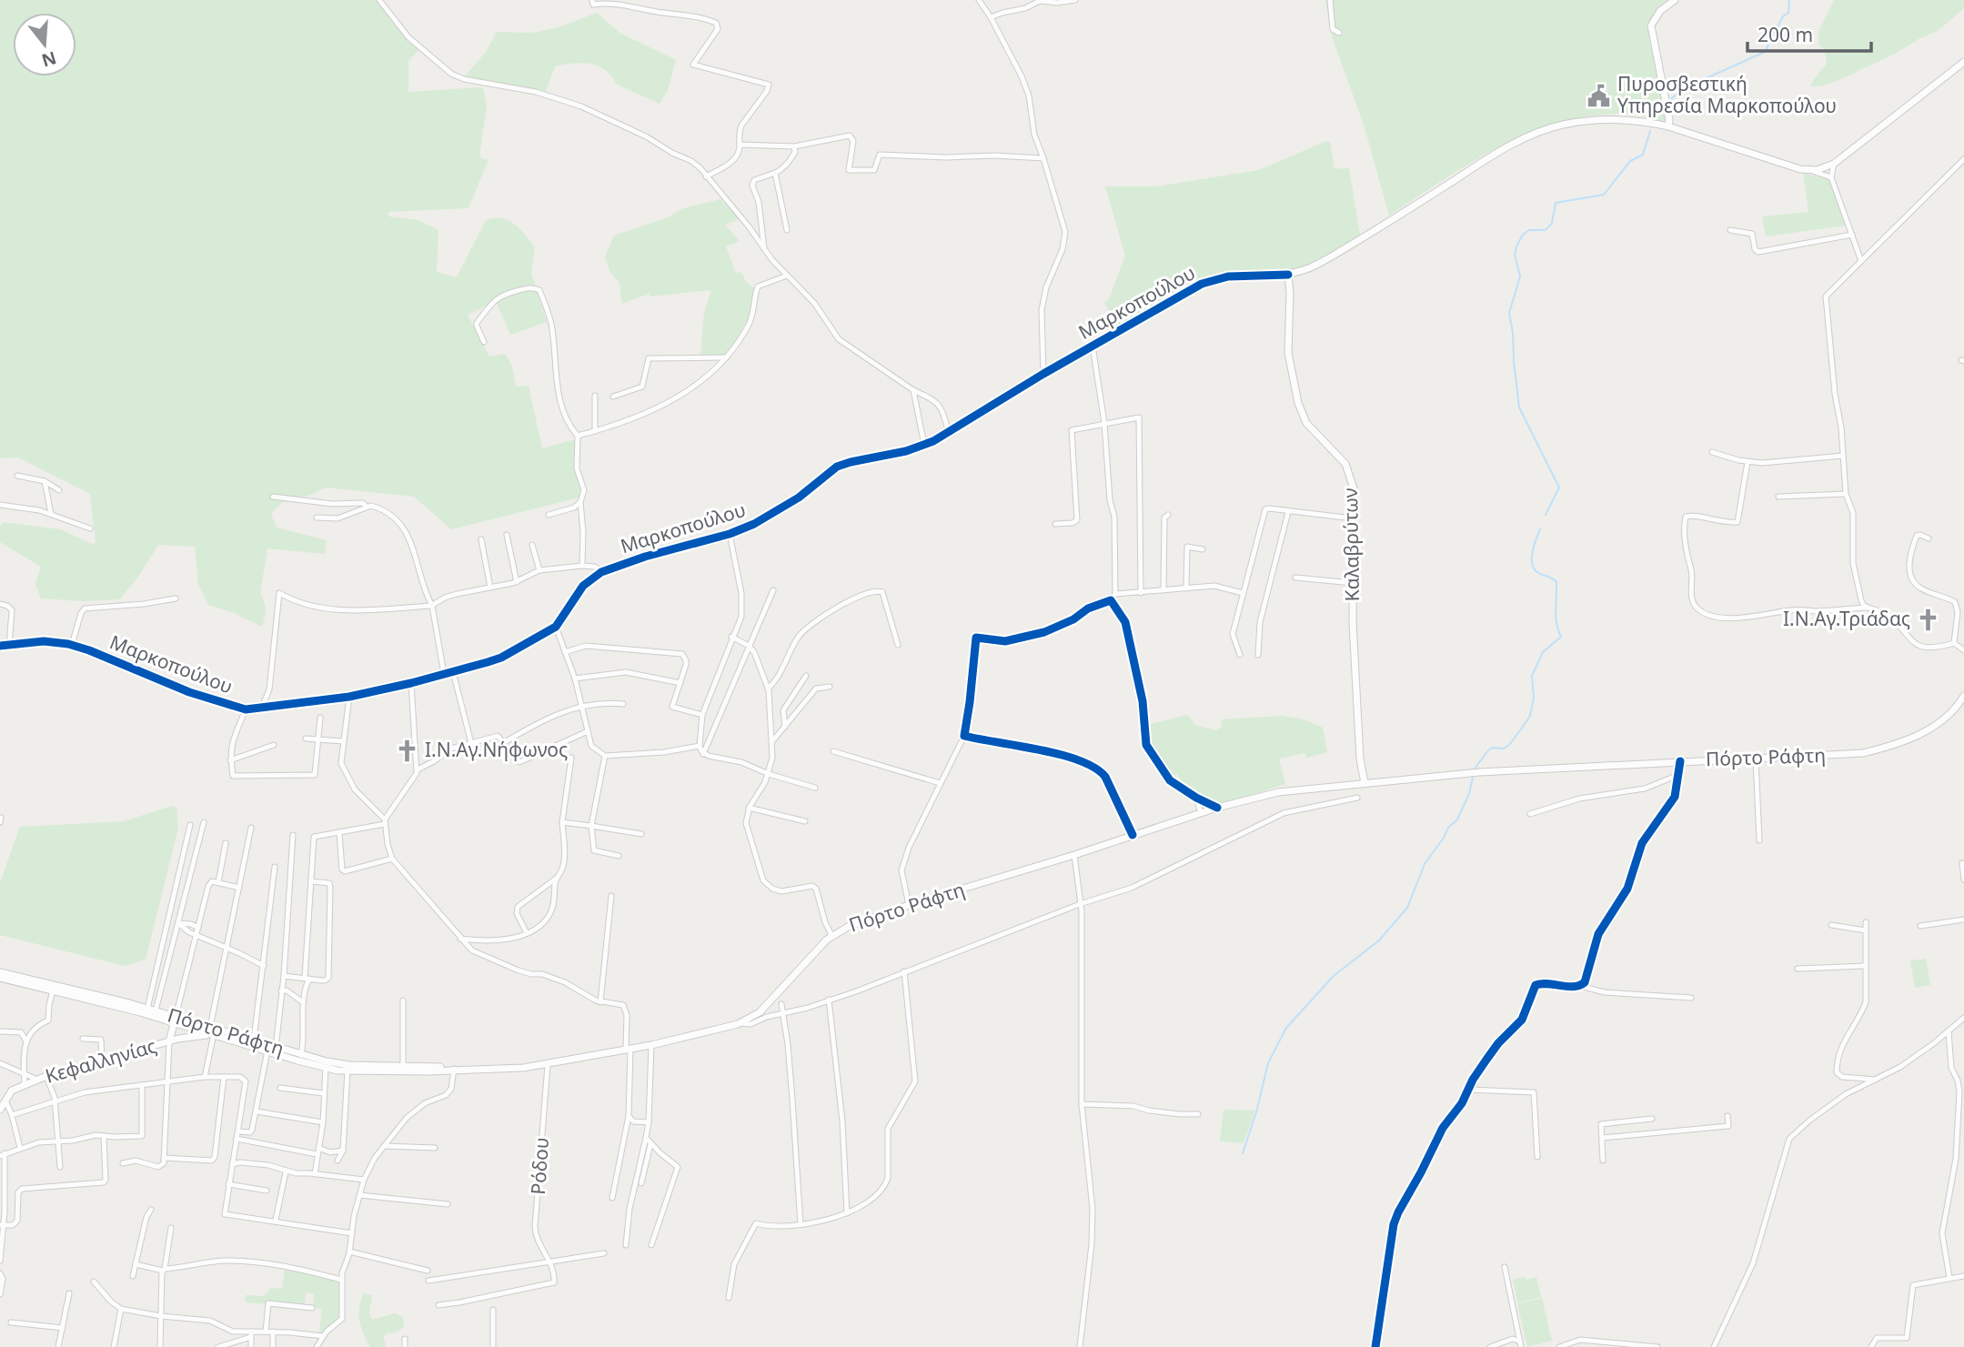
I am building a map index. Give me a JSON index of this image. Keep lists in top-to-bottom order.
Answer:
{
  "streets": {
    "main road": [
      "Μαρκοπούλου",
      "Καλαβρύτων",
      "Πόρτο Ράφτη",
      "Κεφαλληνίας"
    ],
    "street": ["Ρόδου"]
  },
  "crossings": [
    ["Μαρκοπούλου", "Καλαβρύτων"],
    ["Καλαβρύτων", "Πόρτο Ράφτη"],
    ["Πόρτο Ράφτη", "Κεφαλληνίας"],
    ["Πόρτο Ράφτη", "Ρόδου"]
  ],
  "places": {
    "public building": ["Πυροσβεστική Υπηρεσία Μαρκοπούλου"],
    "church": ["Ι.Ν.Αγ.Τριάδας", "Ι.Ν.Αγ.Νήφωνος"]
  },
  "scale_bar": "200 m",
  "north": "bottom"
}
